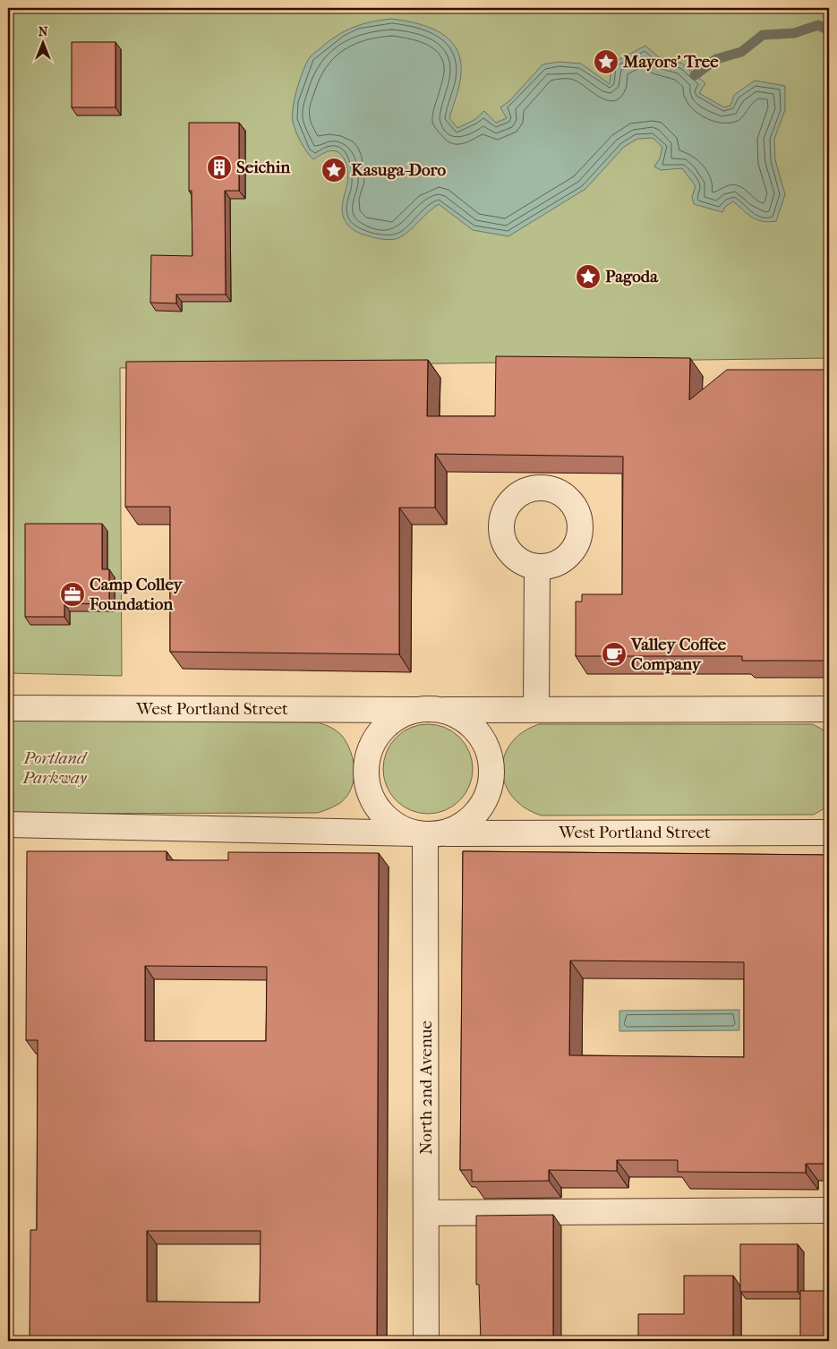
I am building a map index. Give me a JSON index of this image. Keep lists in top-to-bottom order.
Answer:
{
  "streets": {
    "street": ["West Portland Street", "North 2nd Avenue"]
  },
  "crossings": [
    ["West Portland Street", "North 2nd Avenue"]
  ],
  "parks": ["Portland Parkway"],
  "places": {
    "place": ["Mayors’ Tree", "Kasuga-Doro", "Pagoda"],
    "building": ["Seichin"],
    "office": ["Camp Colley Foundation"],
    "cafe": ["Valley Coffee Company"]
  },
  "north": "top"
}
